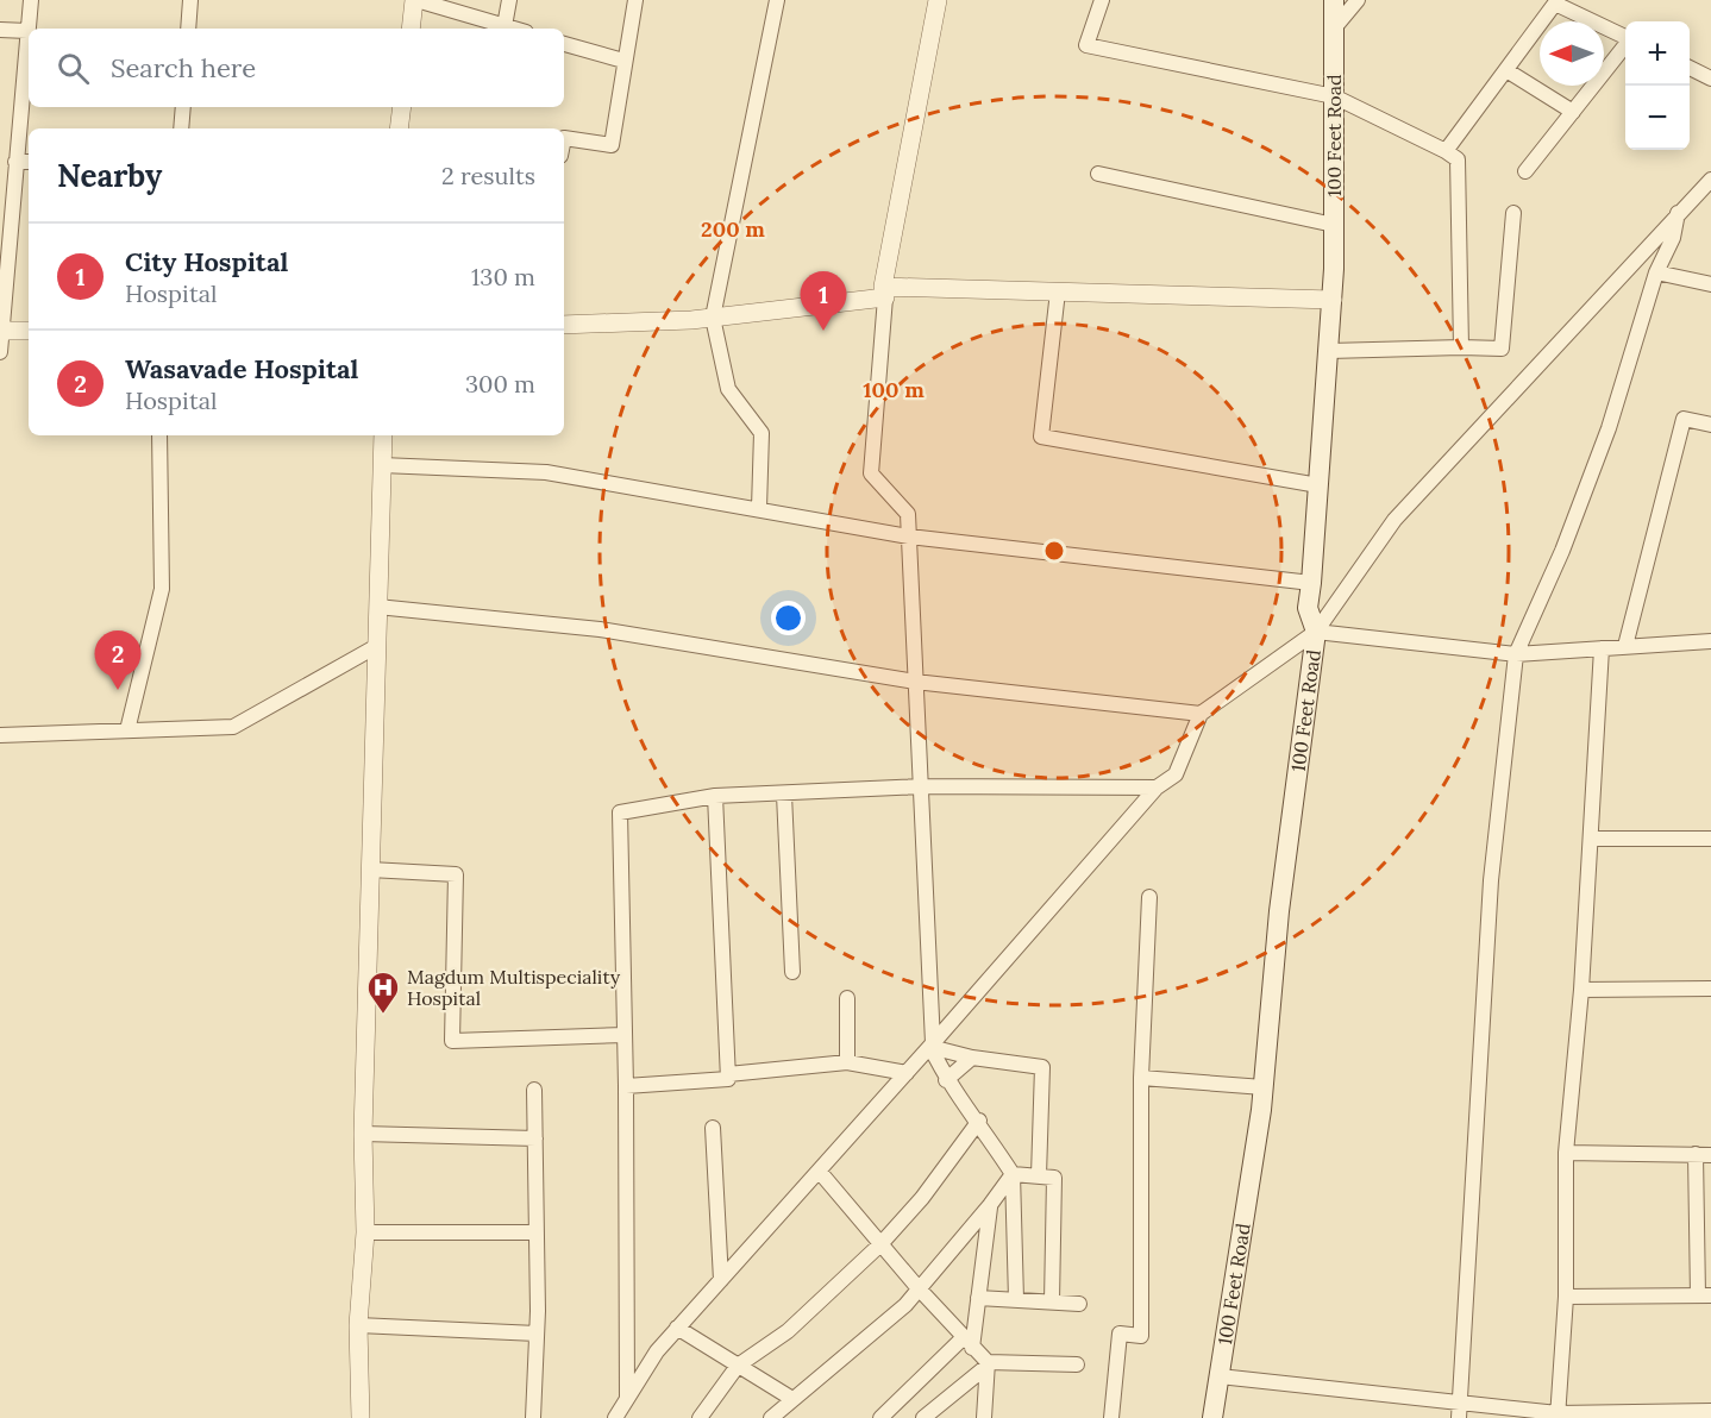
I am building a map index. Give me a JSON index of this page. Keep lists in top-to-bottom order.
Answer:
{
  "streets": {
    "main road": ["100 Feet Road"]
  },
  "places": {
    "hospital": ["Magdum Multispeciality Hospital"]
  },
  "north": "left",
  "page": {
    "map_buttons": ["+", "−"],
    "search": "Search here",
    "heading": ["Nearby", "2 results"],
    "list": [
      {
        "mark": "1",
        "name": "City Hospital",
        "note": "Hospital",
        "value": "130 m"
      },
      {
        "mark": "2",
        "name": "Wasavade Hospital",
        "note": "Hospital",
        "value": "300 m"
      }
    ],
    "pins": ["1", "2"]
  },
  "rings": ["200 m", "100 m"]
}
